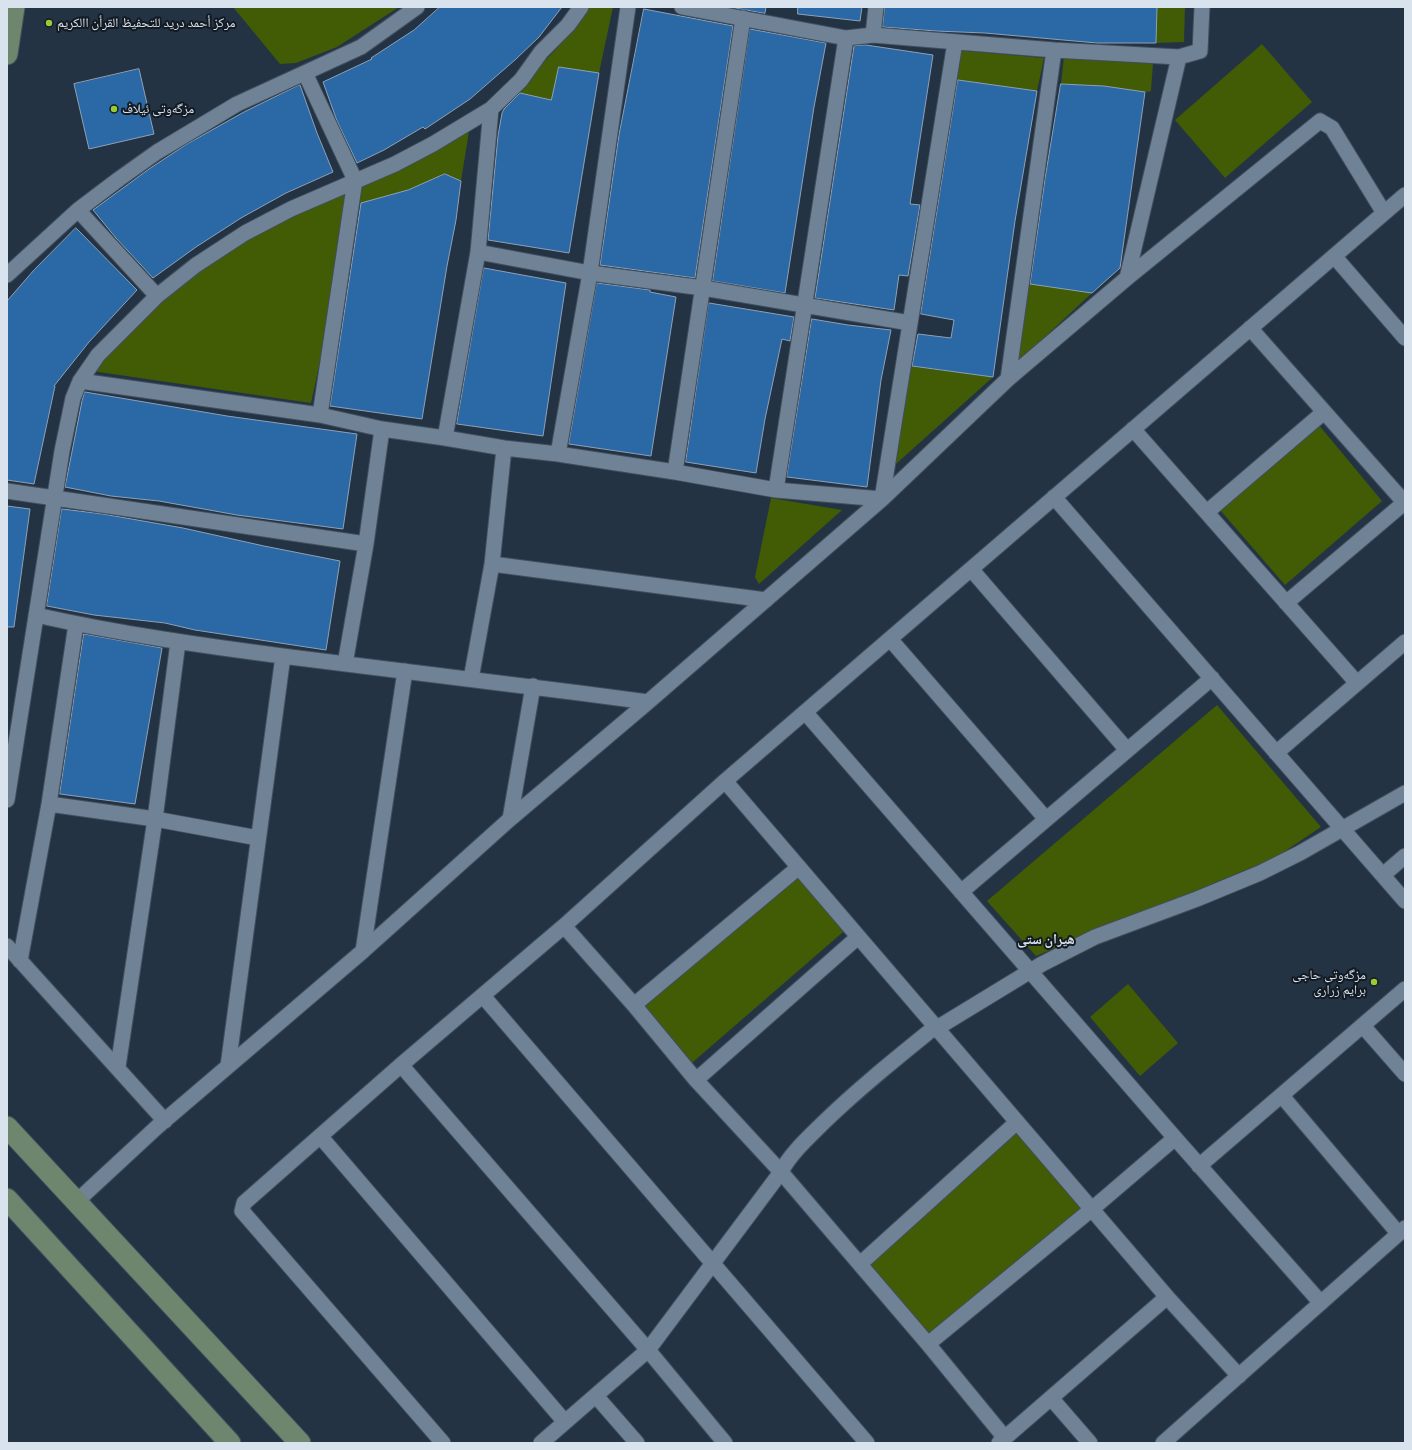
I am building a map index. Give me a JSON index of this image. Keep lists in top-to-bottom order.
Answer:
{
  "districts": ["هیران ستی"],
  "places": ["مركز أحمد دريد للتحفيظ القرأن االكريم", "مزگەوتی ئیلاف", "مزگەوتی حاجی برایم زراری"]
}
